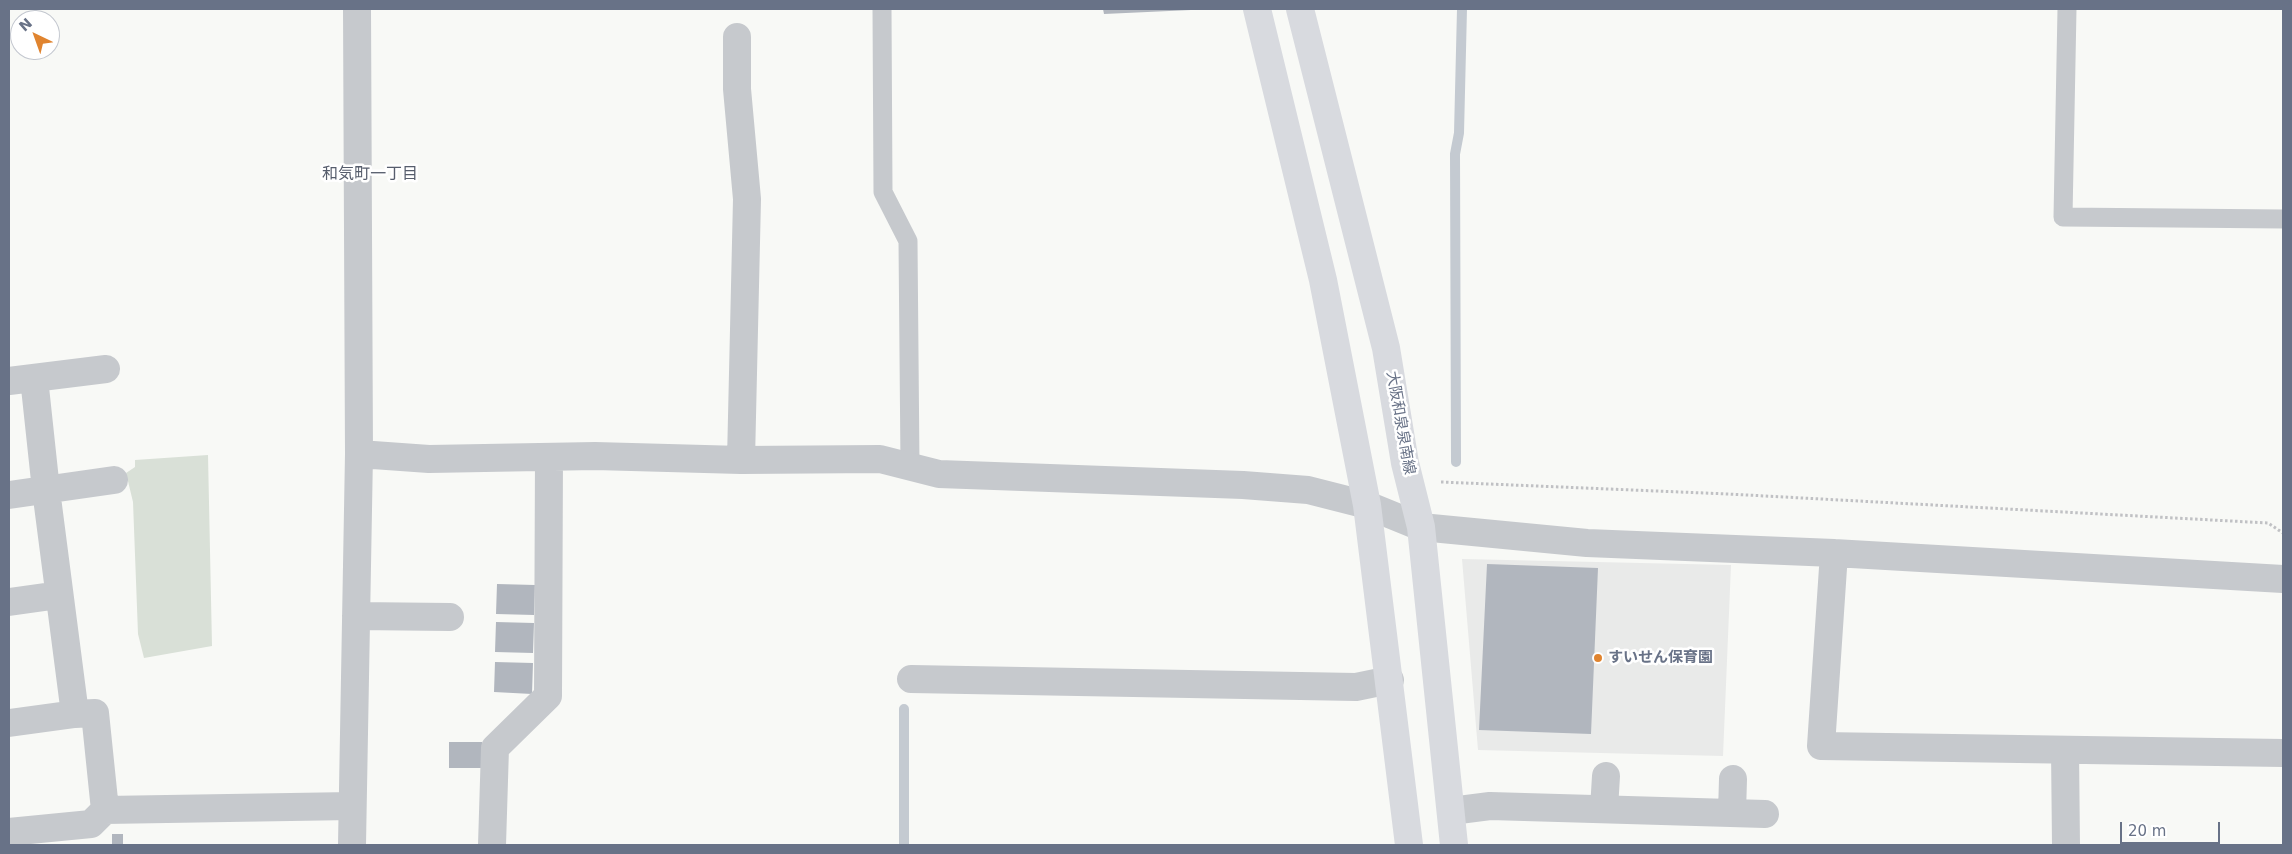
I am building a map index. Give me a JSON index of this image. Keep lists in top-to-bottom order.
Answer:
{
  "streets": {
    "main road": ["大阪和泉泉南線"]
  },
  "districts": ["和気町一丁目"],
  "places": ["すいせん保育園"],
  "scale_bar": "20 m",
  "north": "top left"
}
